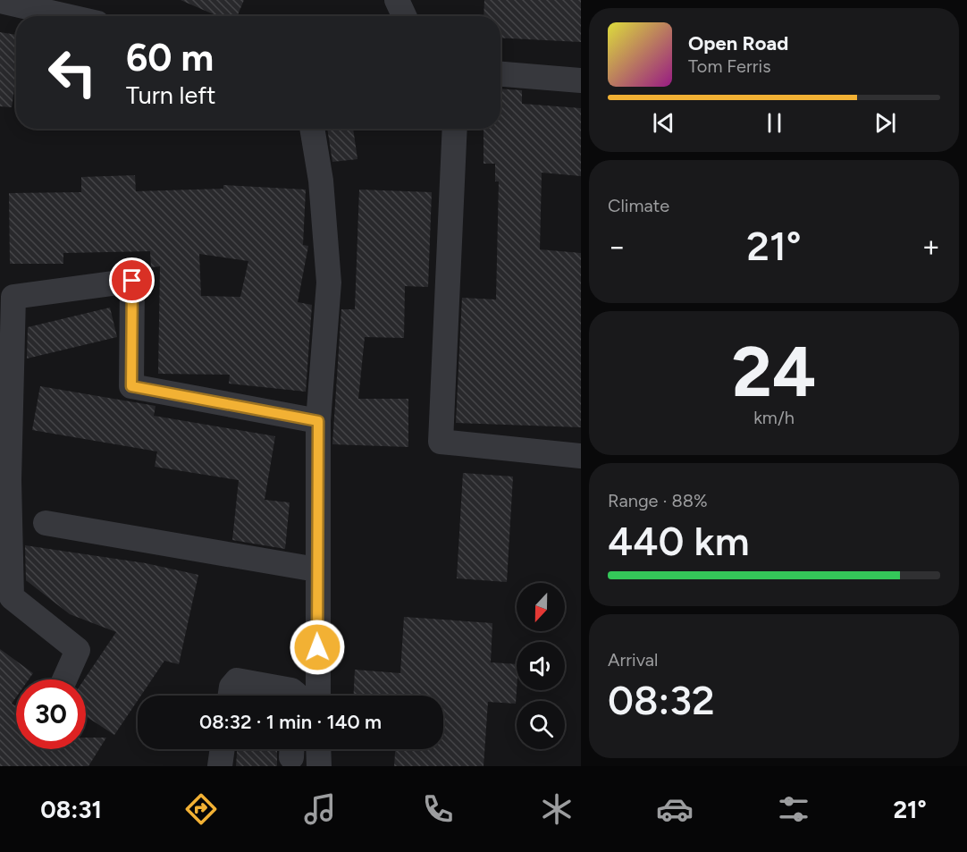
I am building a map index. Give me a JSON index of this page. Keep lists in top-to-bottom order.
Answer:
{
  "north": "bottom",
  "page": {
    "turn": ["60 m", "Turn left"],
    "song": ["Open Road", "Tom Ferris"],
    "tile": [
      "Climate",
      ["24", "km/h"],
      ["Range · 88%", "440 km"],
      ["Arrival", "08:32"]
    ],
    "heat": ["−", "21°", "+"],
    "limit": "30",
    "trip": "08:32 · 1 min · 140 m",
    "tabs": ["08:31", "21°"]
  }
}
